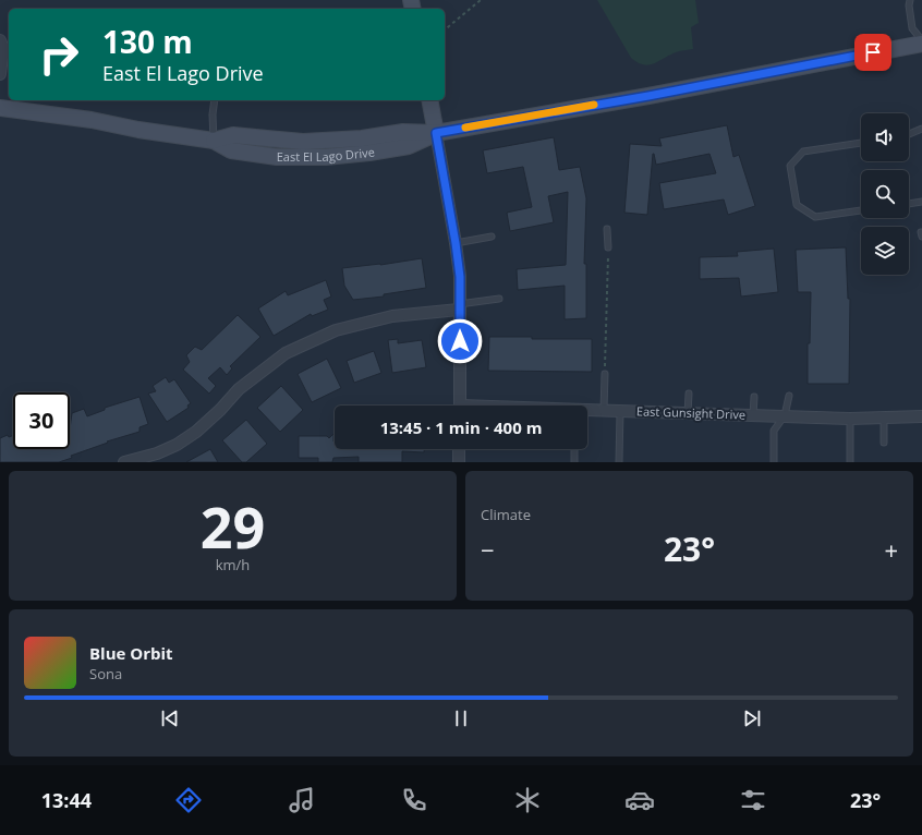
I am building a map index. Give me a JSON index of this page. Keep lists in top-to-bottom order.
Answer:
{
  "streets": {
    "street": ["East El Lago Drive", "East Gunsight Drive"]
  },
  "page": {
    "turn": ["130 m", "East El Lago Drive"],
    "limit": "30",
    "trip": "13:45 · 1 min · 400 m",
    "tile": [
      ["29", "km/h"],
      "Climate"
    ],
    "heat": ["−", "23°", "+"],
    "song": ["Blue Orbit", "Sona"],
    "tabs": ["13:44", "23°"]
  }
}
